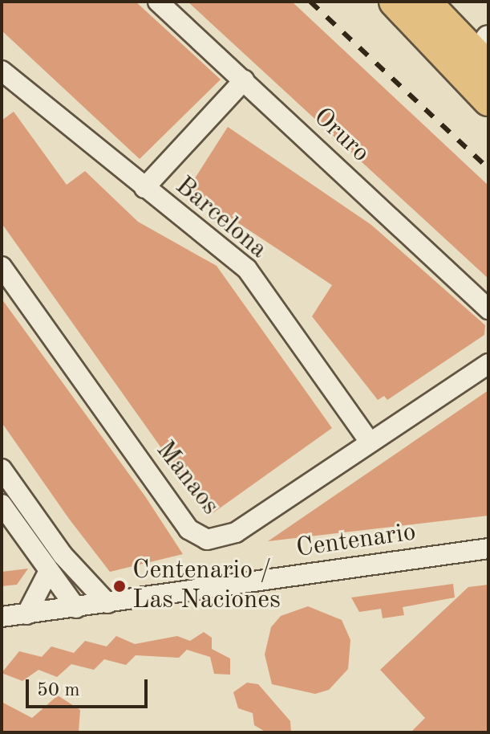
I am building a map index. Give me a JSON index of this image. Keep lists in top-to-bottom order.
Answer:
{
  "streets": {
    "street": [
      "Oruro",
      "Barcelona",
      "Manaos",
      "Centenario"
    ]
  },
  "crossings": [
    ["Barcelona", "Manaos"]
  ],
  "places": ["Centenario / Las Naciones"],
  "scale_bar": "50 m"
}
